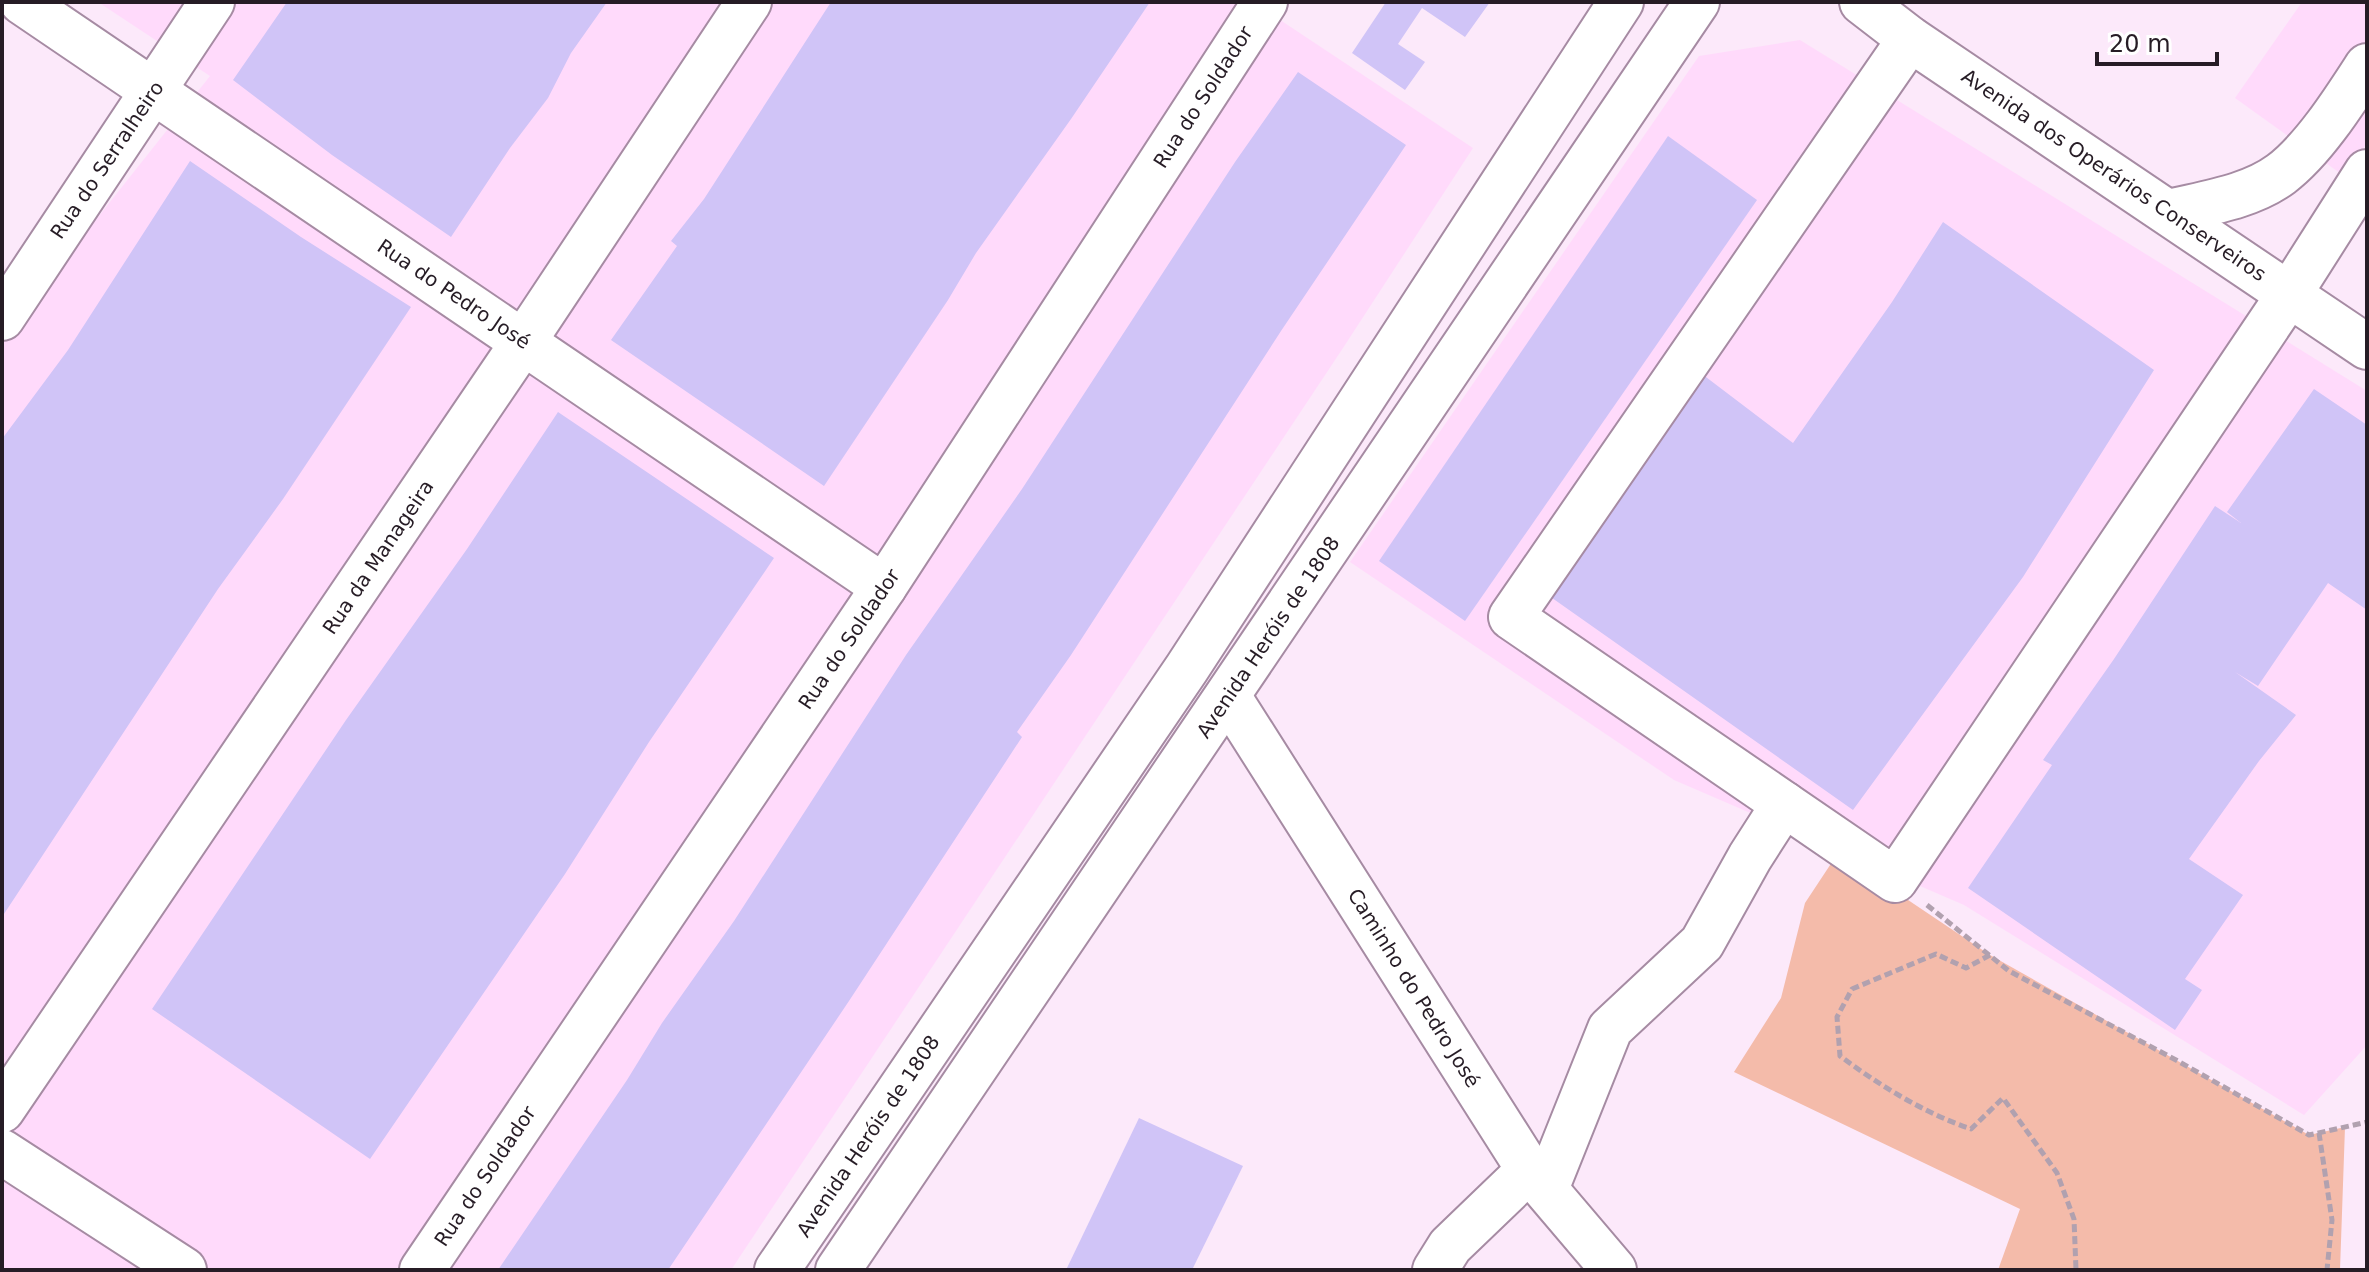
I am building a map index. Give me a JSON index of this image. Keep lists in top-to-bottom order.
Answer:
{
  "streets": {
    "street": [
      "Rua do Soldador",
      "Rua do Serralheiro",
      "Avenida dos Operários Conserveiros",
      "Rua do Pedro José",
      "Rua da Manageira",
      "Avenida Heróis de 1808",
      "Caminho do Pedro José"
    ]
  },
  "crossings": [
    ["Rua do Soldador", "Rua do Pedro José"],
    ["Rua do Serralheiro", "Rua do Pedro José"],
    ["Rua do Pedro José", "Rua da Manageira"],
    ["Avenida Heróis de 1808", "Caminho do Pedro José"]
  ],
  "scale_bar": "20 m"
}
